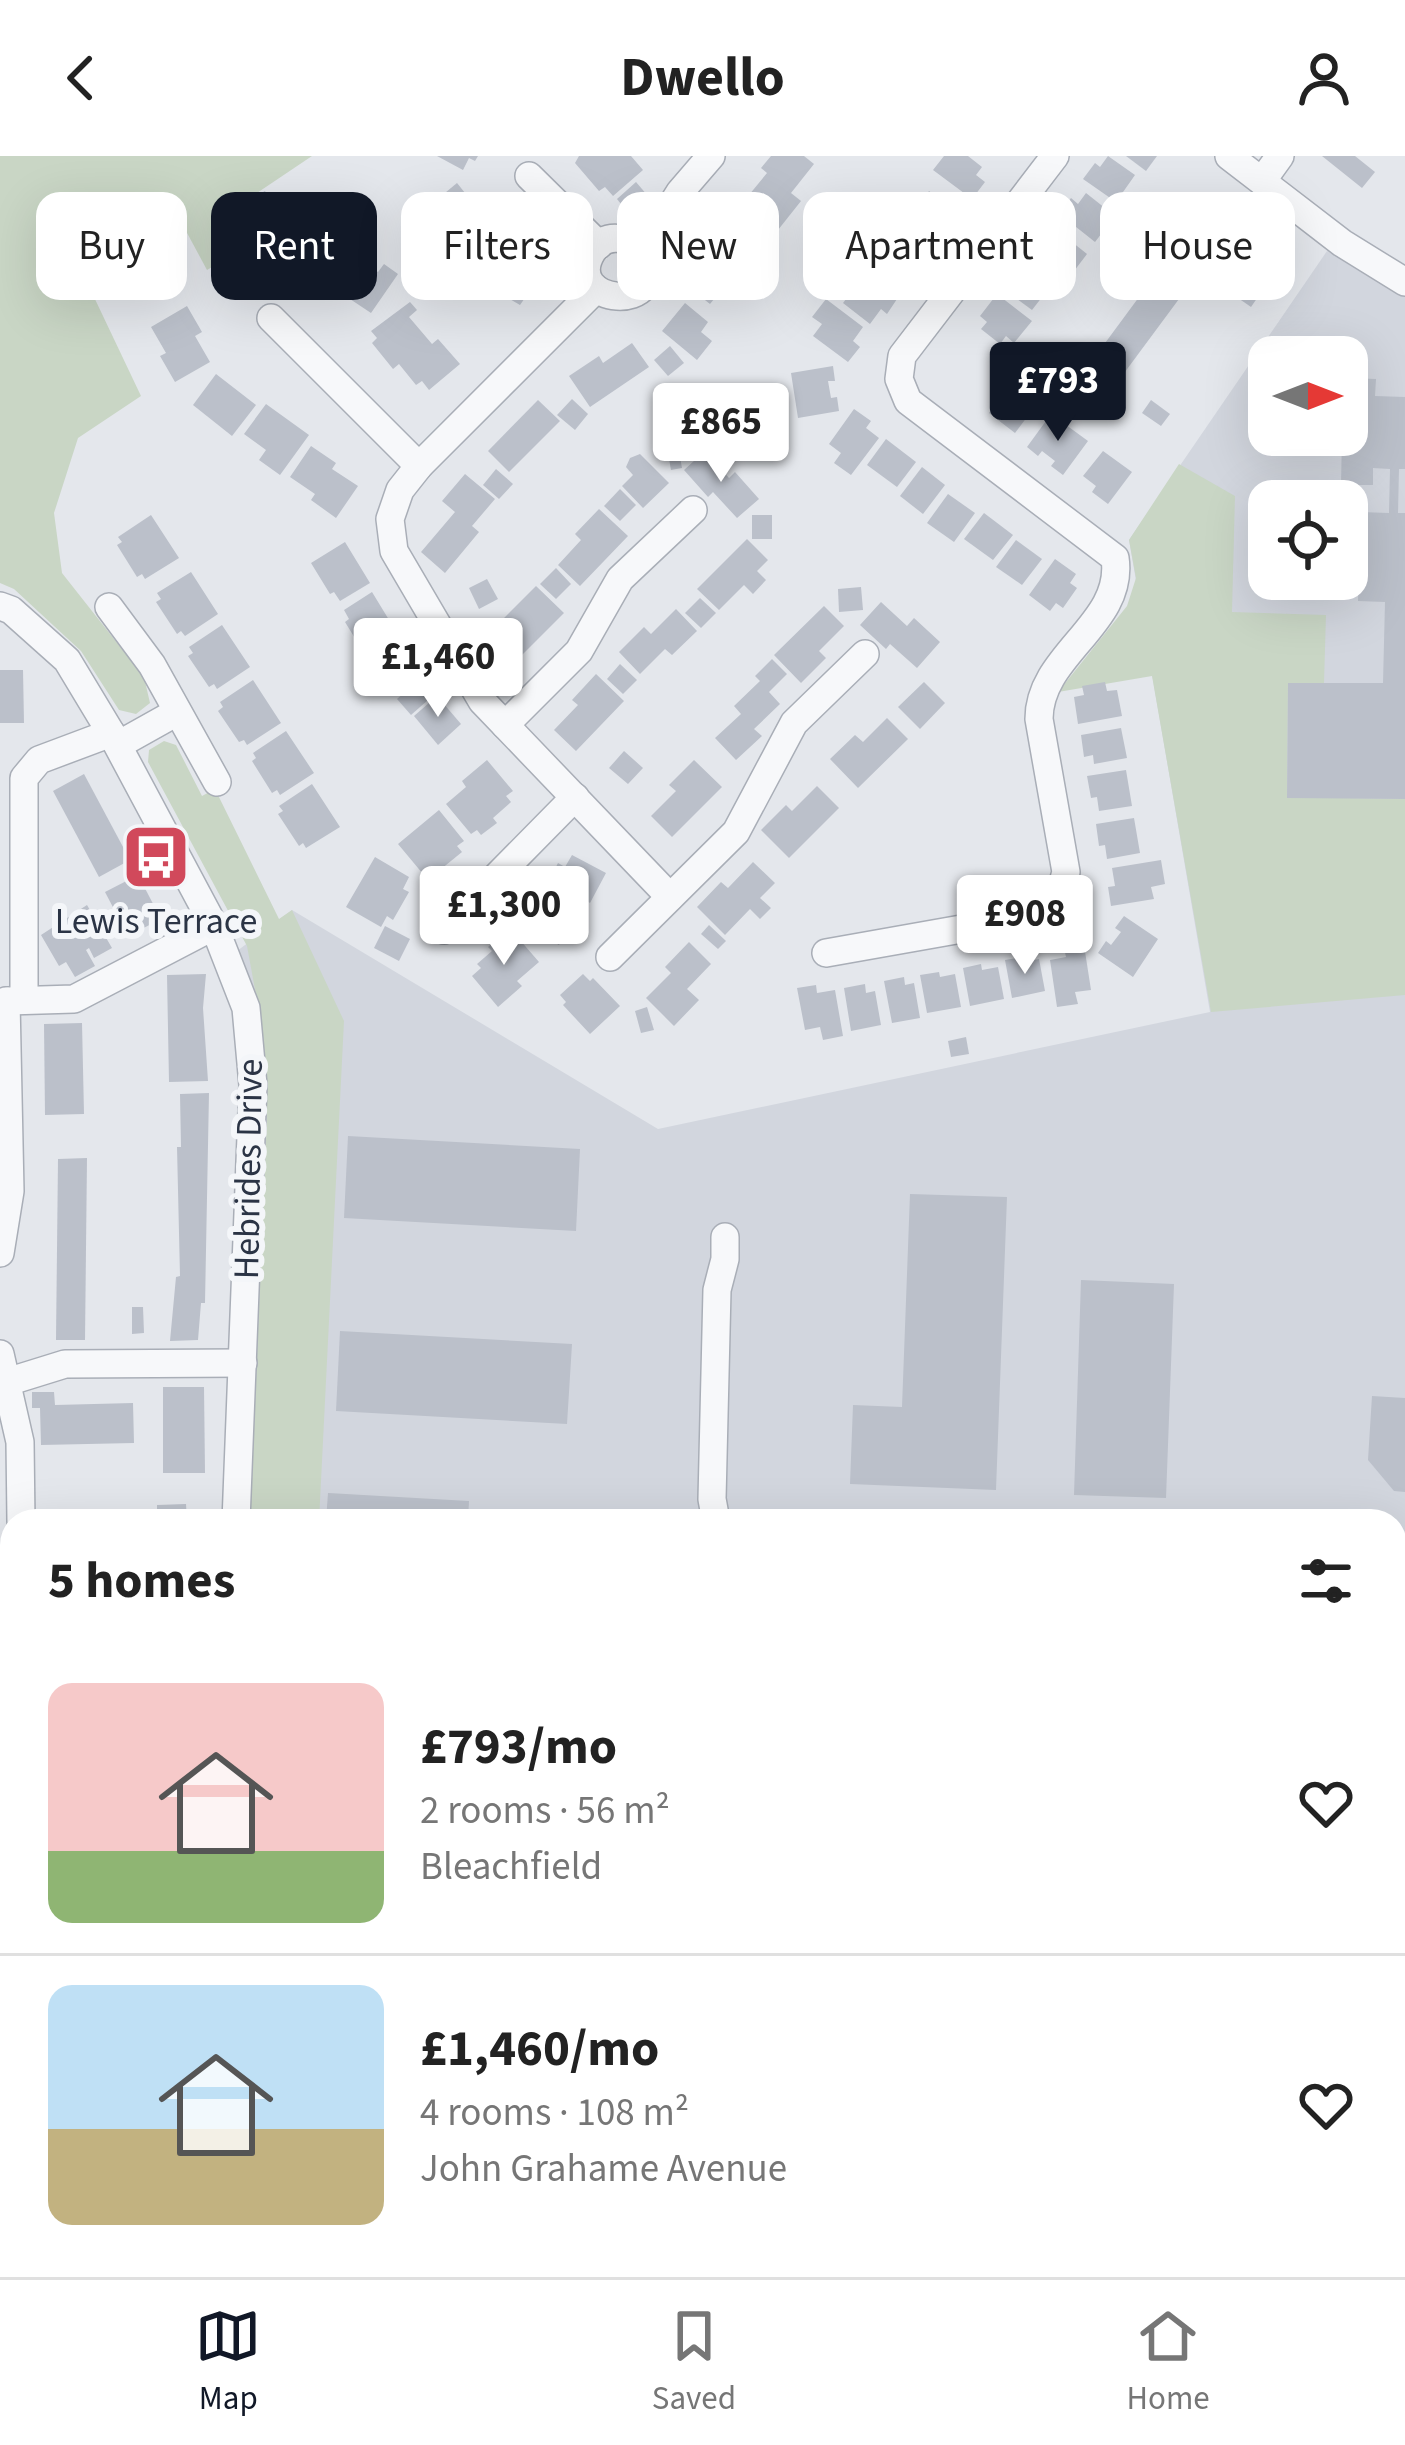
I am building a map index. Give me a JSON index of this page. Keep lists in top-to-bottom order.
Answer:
{
  "streets": {
    "street": ["Hebrides Drive"]
  },
  "places": {
    "bus stop": ["Lewis Terrace"]
  },
  "north": "right",
  "page": {
    "header": "Dwello",
    "chip": [
      "Buy",
      "Rent",
      "Filters",
      "New",
      "Apartment",
      "House"
    ],
    "price": [
      "£793",
      "£865",
      "£1,460",
      "£1,300",
      "£908"
    ],
    "heading": "5 homes",
    "list": [
      {
        "name": "£793/mo",
        "note": "2 rooms · 56 m² · Bleachfield"
      },
      {
        "name": "£1,460/mo",
        "note": "4 rooms · 108 m² · John Grahame Avenue"
      }
    ],
    "tabs": ["Map", "Saved", "Home"]
  }
}
